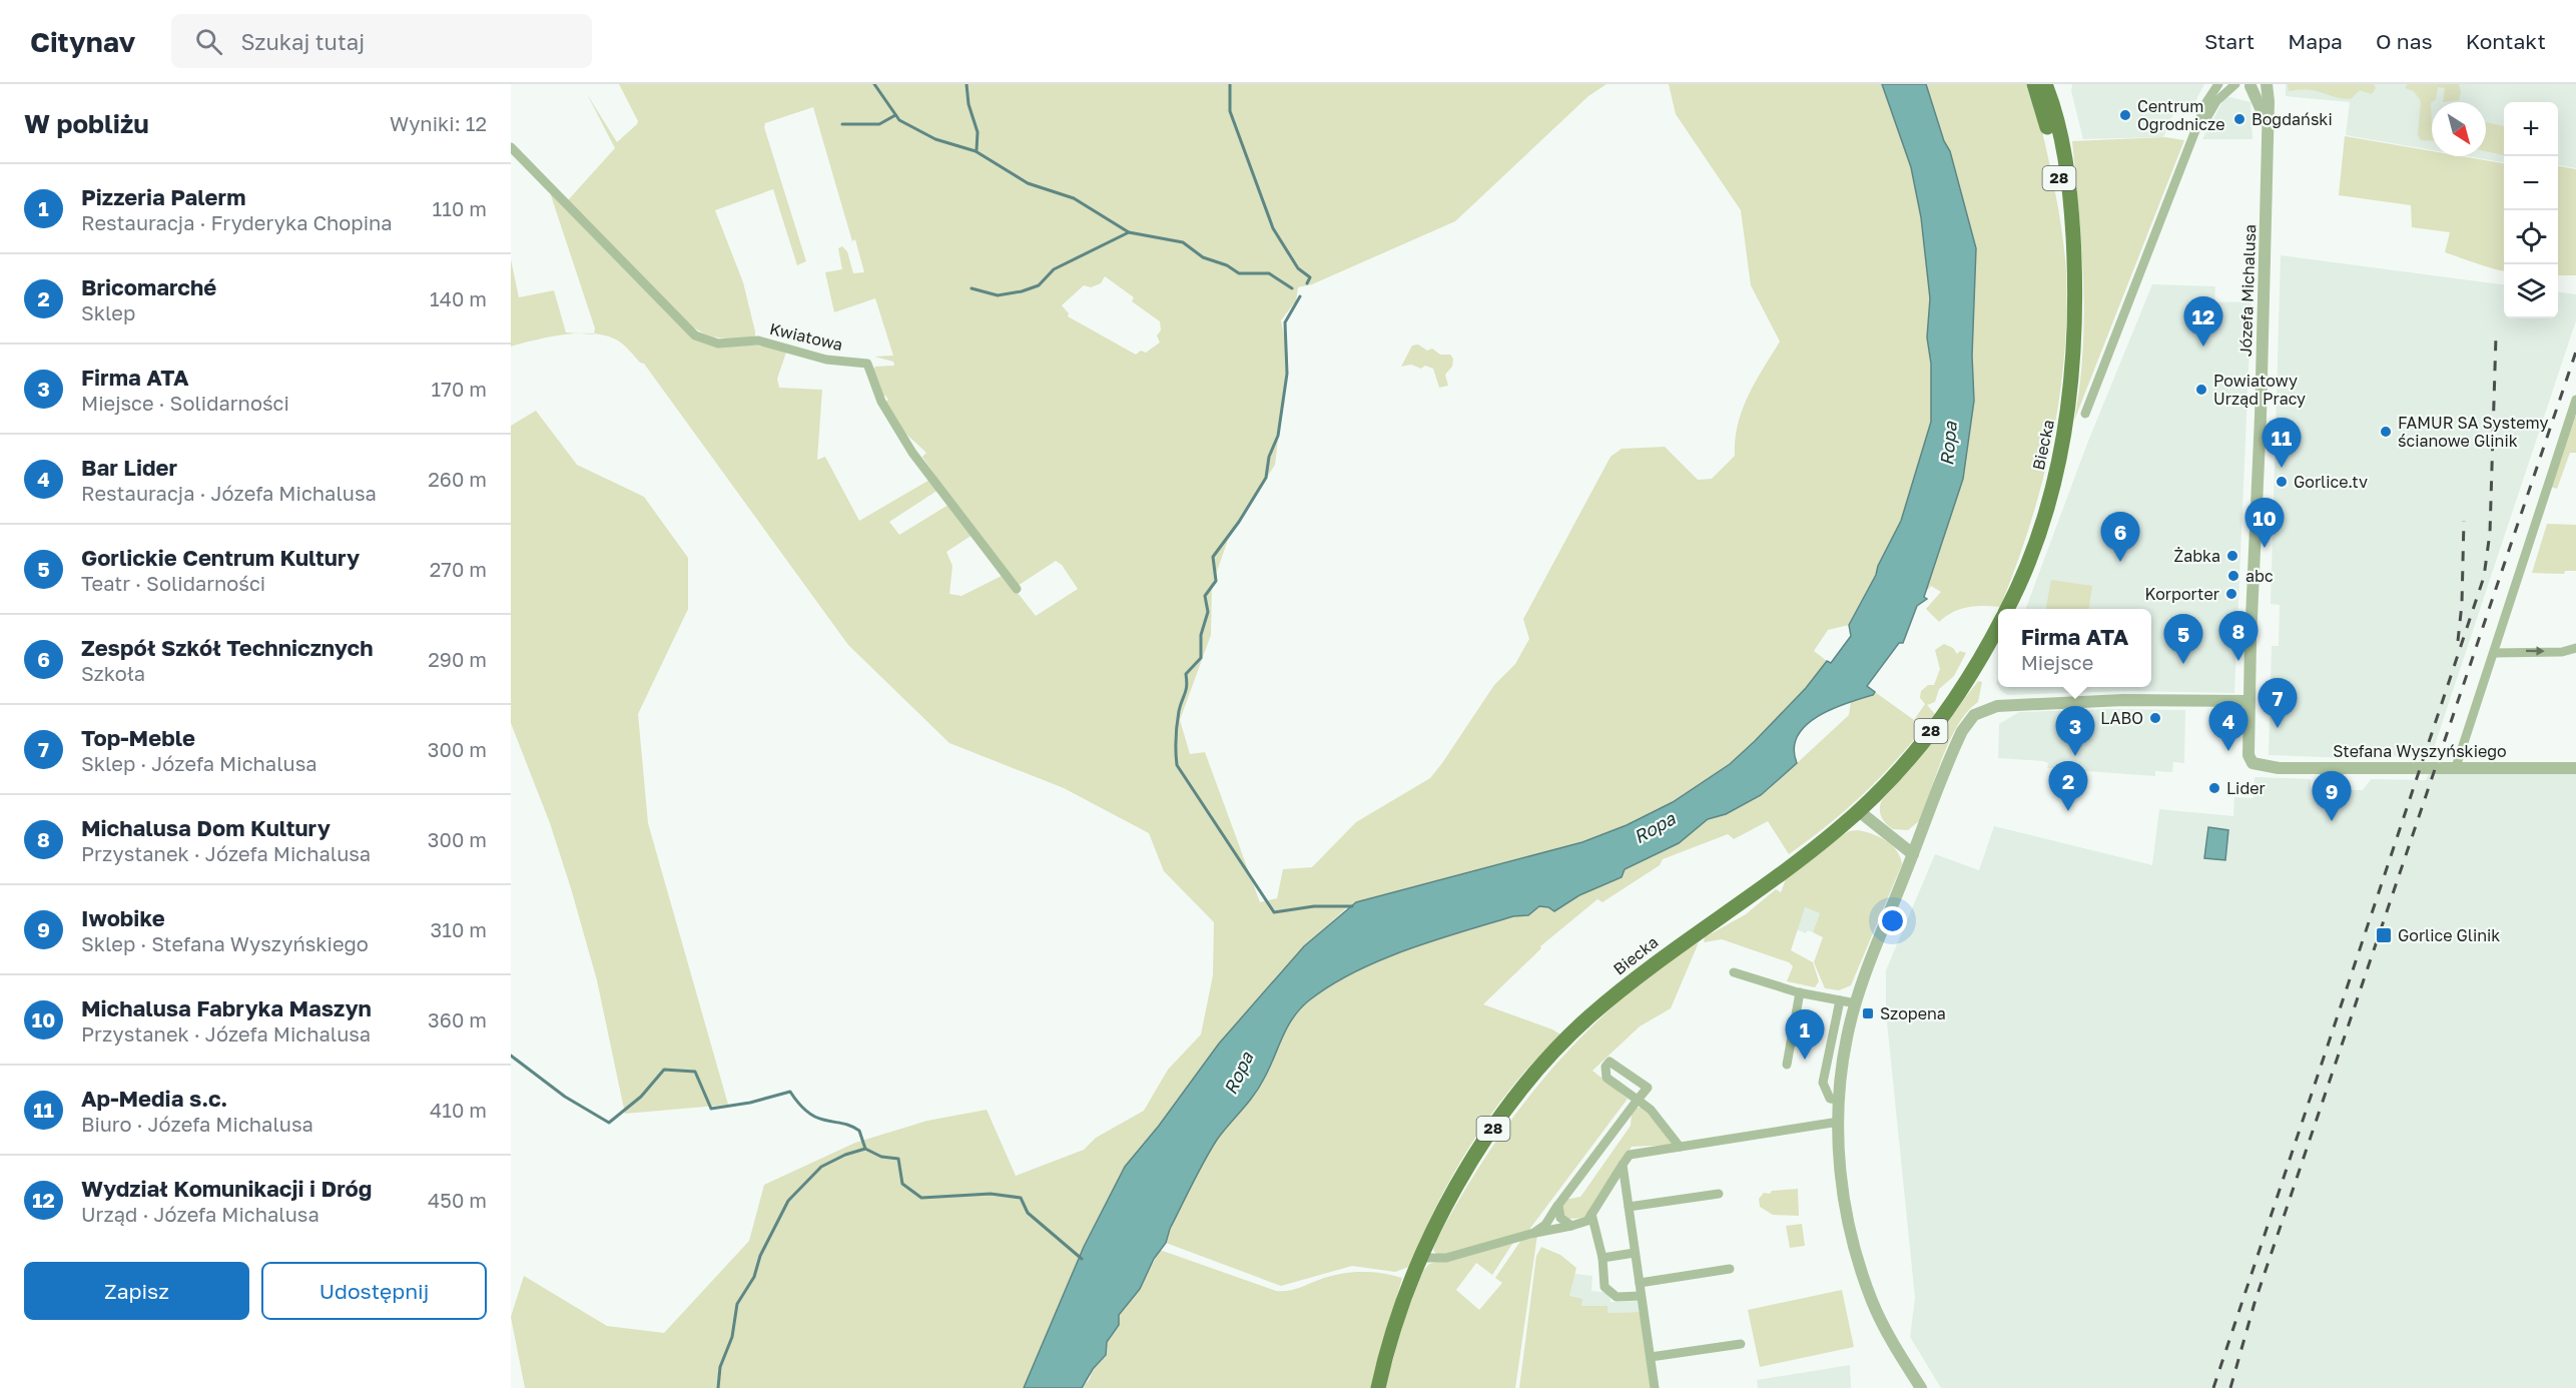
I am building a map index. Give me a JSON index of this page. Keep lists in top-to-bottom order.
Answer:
{
  "streets": {
    "main road": ["28", "Biecka"],
    "street": ["Józefa Michalusa", "Kwiatowa", "Stefana Wyszyńskiego"]
  },
  "crossings": [
    ["Józefa Michalusa", "Stefana Wyszyńskiego"]
  ],
  "water": ["Ropa"],
  "places": {
    "other": [
      "Centrum Ogrodnicze",
      "Bogdański",
      "Powiatowy Urząd Pracy",
      "FAMUR SA Systemy ścianowe Glinik",
      "Gorlice.tv",
      "Żabka",
      "abc",
      "Korporter",
      "LABO",
      "Lider"
    ],
    "transit": ["Gorlice Glinik", "Szopena"]
  },
  "north": "bottom right",
  "page": {
    "header": "Citynav",
    "search": "Szukaj tutaj",
    "nav": [
      "Start",
      "Mapa",
      "O nas",
      "Kontakt"
    ],
    "heading": ["W pobliżu", "Wyniki: 12"],
    "map_buttons": ["+", "−"],
    "list": [
      {
        "mark": "1",
        "name": "Pizzeria Palerm",
        "note": "Restauracja · Fryderyka Chopina",
        "value": "110 m"
      },
      {
        "mark": "2",
        "name": "Bricomarché",
        "note": "Sklep",
        "value": "140 m"
      },
      {
        "mark": "3",
        "name": "Firma ATA",
        "note": "Miejsce · Solidarności",
        "value": "170 m"
      },
      {
        "mark": "4",
        "name": "Bar Lider",
        "note": "Restauracja · Józefa Michalusa",
        "value": "260 m"
      },
      {
        "mark": "5",
        "name": "Gorlickie Centrum Kultury",
        "note": "Teatr · Solidarności",
        "value": "270 m"
      },
      {
        "mark": "6",
        "name": "Zespół Szkół Technicznych",
        "note": "Szkoła",
        "value": "290 m"
      },
      {
        "mark": "7",
        "name": "Top-Meble",
        "note": "Sklep · Józefa Michalusa",
        "value": "300 m"
      },
      {
        "mark": "8",
        "name": "Michalusa Dom Kultury",
        "note": "Przystanek · Józefa Michalusa",
        "value": "300 m"
      },
      {
        "mark": "9",
        "name": "Iwobike",
        "note": "Sklep · Stefana Wyszyńskiego",
        "value": "310 m"
      },
      {
        "mark": "10",
        "name": "Michalusa Fabryka Maszyn",
        "note": "Przystanek · Józefa Michalusa",
        "value": "360 m"
      },
      {
        "mark": "11",
        "name": "Ap-Media s.c.",
        "note": "Biuro · Józefa Michalusa",
        "value": "410 m"
      },
      {
        "mark": "12",
        "name": "Wydział Komunikacji i Dróg",
        "note": "Urząd · Józefa Michalusa",
        "value": "450 m"
      }
    ],
    "pins": [
      "12",
      "11",
      "10",
      "6",
      "8",
      "5",
      "7",
      "4",
      "3",
      "2",
      "9",
      "1"
    ],
    "popup": ["Firma ATA", "Miejsce"],
    "buttons": ["Zapisz", "Udostępnij"]
  }
}
